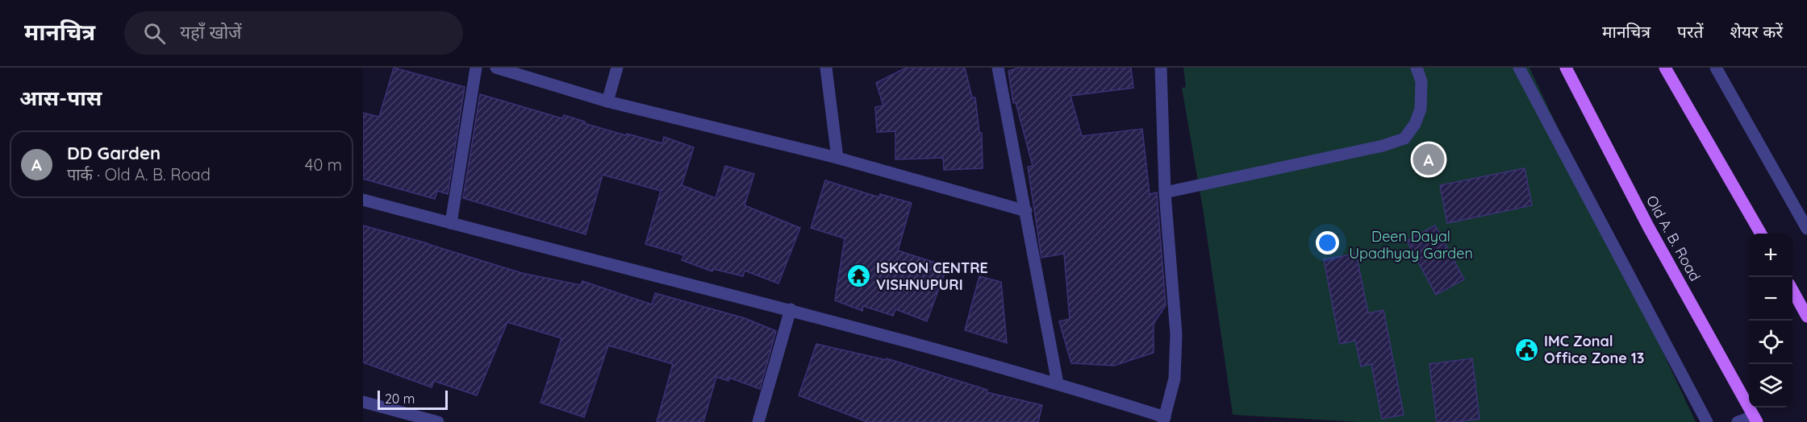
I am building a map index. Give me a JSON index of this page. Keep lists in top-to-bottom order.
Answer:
{
  "streets": {
    "main road": ["Old A. B. Road"]
  },
  "parks": ["Deen Dayal Upadhyay Garden"],
  "places": {
    "temple": ["ISKCON CENTRE VISHNUPURI"],
    "public building": ["IMC Zonal Office Zone 13"]
  },
  "scale_bar": "20 m",
  "page": {
    "header": "मानचित्र",
    "search": "यहाँ खोजें",
    "nav": ["मानचित्र", "परतें", "शेयर करें"],
    "heading": "आस-पास",
    "list": [
      {
        "mark": "A",
        "name": "DD Garden",
        "note": "पार्क · Old A. B. Road",
        "value": "40 m"
      }
    ],
    "pins": "A",
    "map_buttons": ["+", "−"],
    "scale": "20 m"
  }
}
